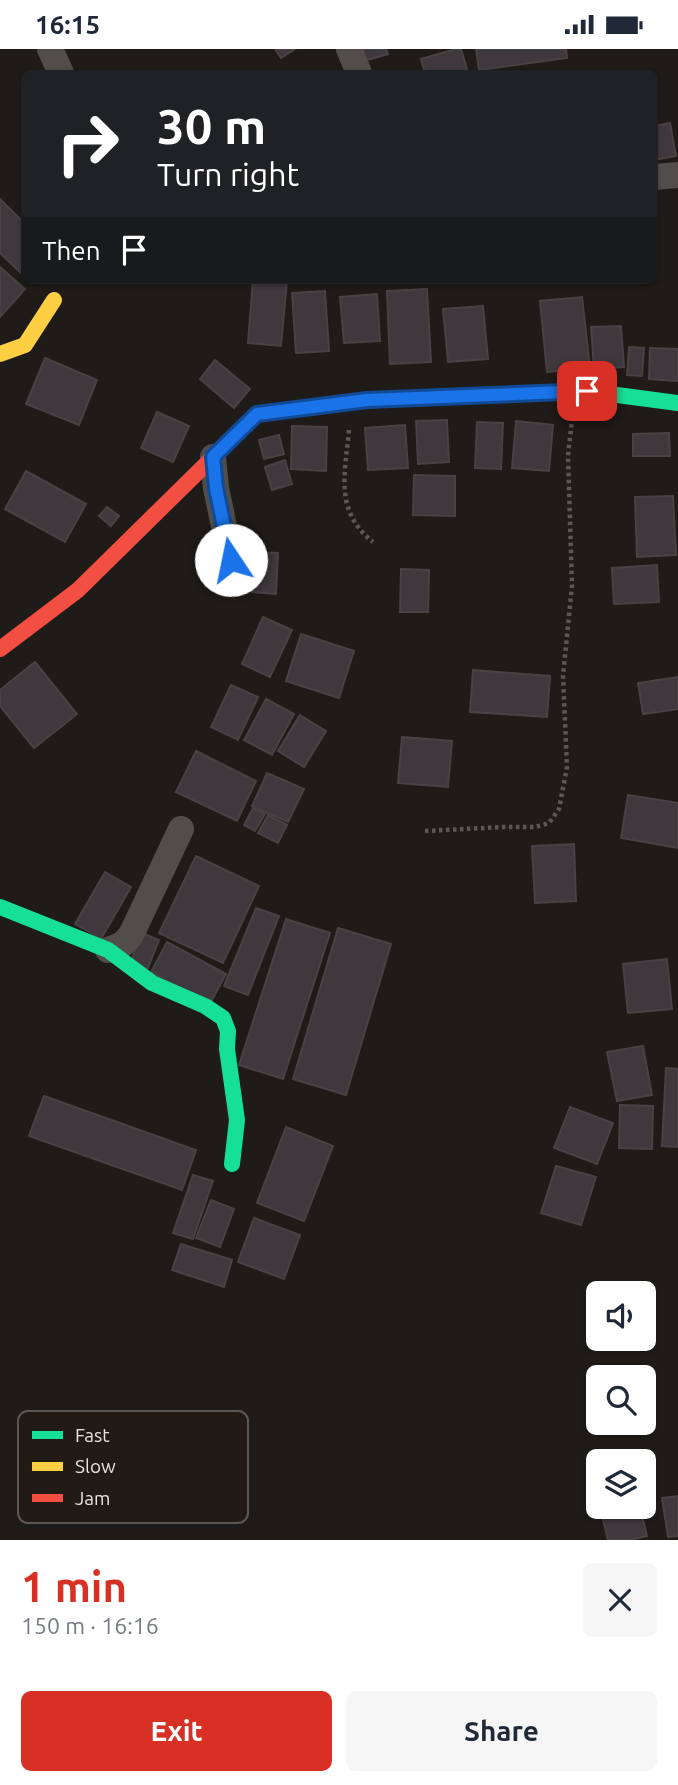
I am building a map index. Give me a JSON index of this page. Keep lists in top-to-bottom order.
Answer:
{
  "legend": ["Fast", "Slow", "Jam"],
  "page": {
    "status": "16:15",
    "turn": ["30 m", "Turn right"],
    "then": "Then",
    "heading": ["1 min", "150 m · 16:16"],
    "buttons": ["Exit", "Share"]
  }
}
